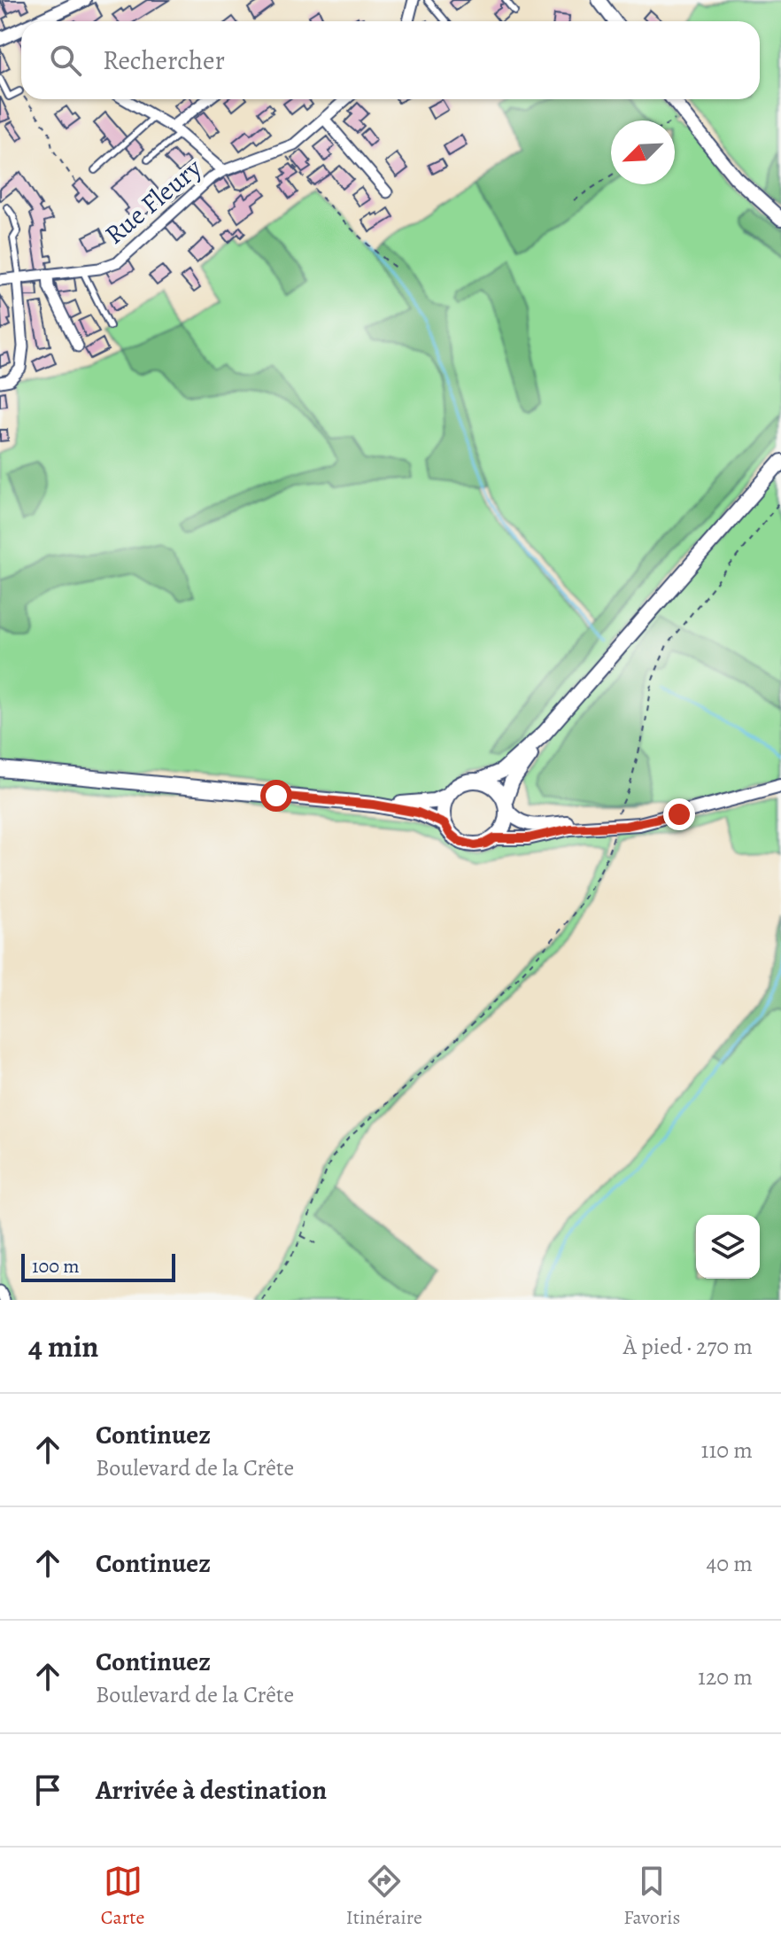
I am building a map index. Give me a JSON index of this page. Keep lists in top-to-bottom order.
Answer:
{
  "streets": {
    "street": ["Rue Fleury"]
  },
  "scale_bar": "100 m",
  "north": "bottom left",
  "page": {
    "search": "Rechercher",
    "scale": "100 m",
    "heading": ["4 min", "À pied · 270 m"],
    "list": [
      ["Continuez", "Boulevard de la Crête", "110 m"],
      ["Continuez", "40 m"],
      ["Continuez", "Boulevard de la Crête", "120 m"],
      "Arrivée à destination"
    ],
    "nav": ["Carte", "Itinéraire", "Favoris"]
  }
}
